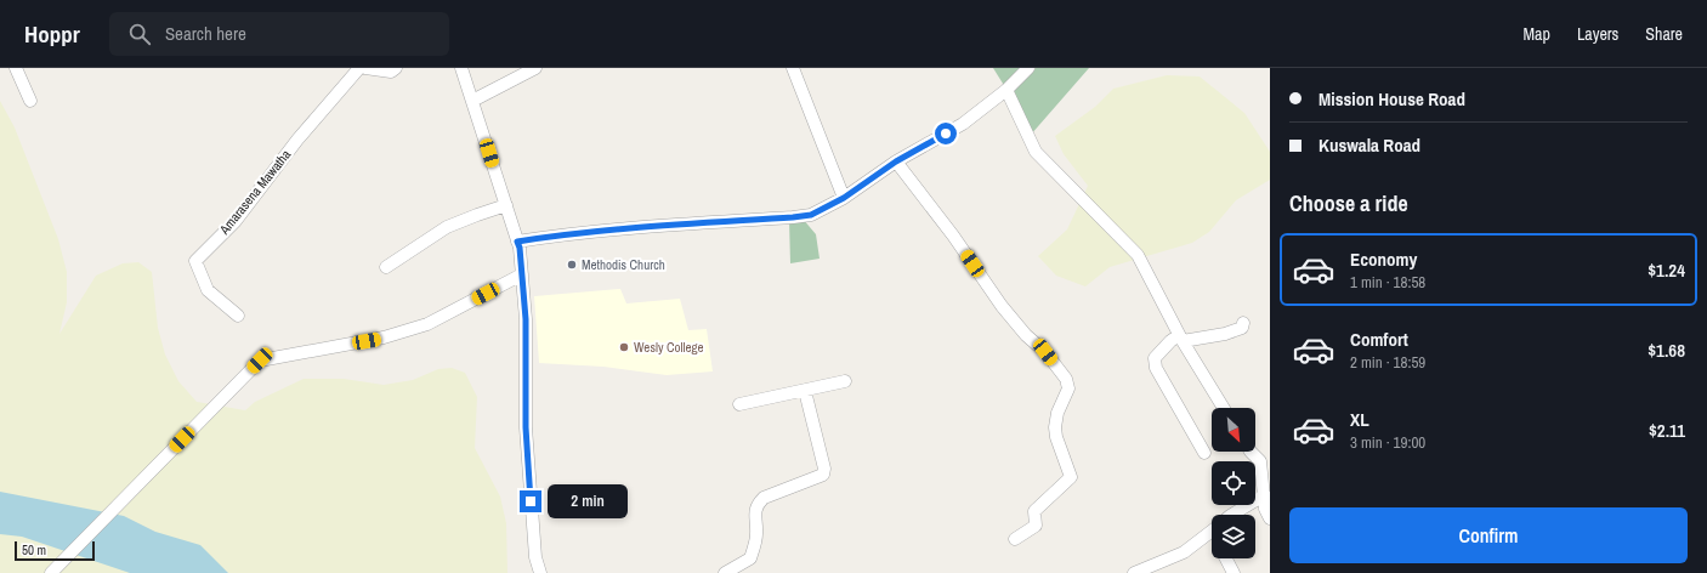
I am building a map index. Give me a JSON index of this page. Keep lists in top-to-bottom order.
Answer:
{
  "streets": {
    "street": ["Amarasena Mawatha"]
  },
  "places": ["Methodis Church", "Wesly College"],
  "scale_bar": "50 m",
  "north": "bottom right",
  "page": {
    "header": "Hoppr",
    "search": "Search here",
    "nav": ["Map", "Layers", "Share"],
    "banner": ["Mission House Road", "Kuswala Road"],
    "heading": "Choose a ride",
    "list": [
      {
        "name": "Economy",
        "note": "1 min · 18:58",
        "value": "$1.24"
      },
      {
        "name": "Comfort",
        "note": "2 min · 18:59",
        "value": "$1.68"
      },
      {
        "name": "XL",
        "note": "3 min · 19:00",
        "value": "$2.11"
      }
    ],
    "bubble": "2 min",
    "buttons": "Confirm",
    "scale": "50 m"
  }
}
